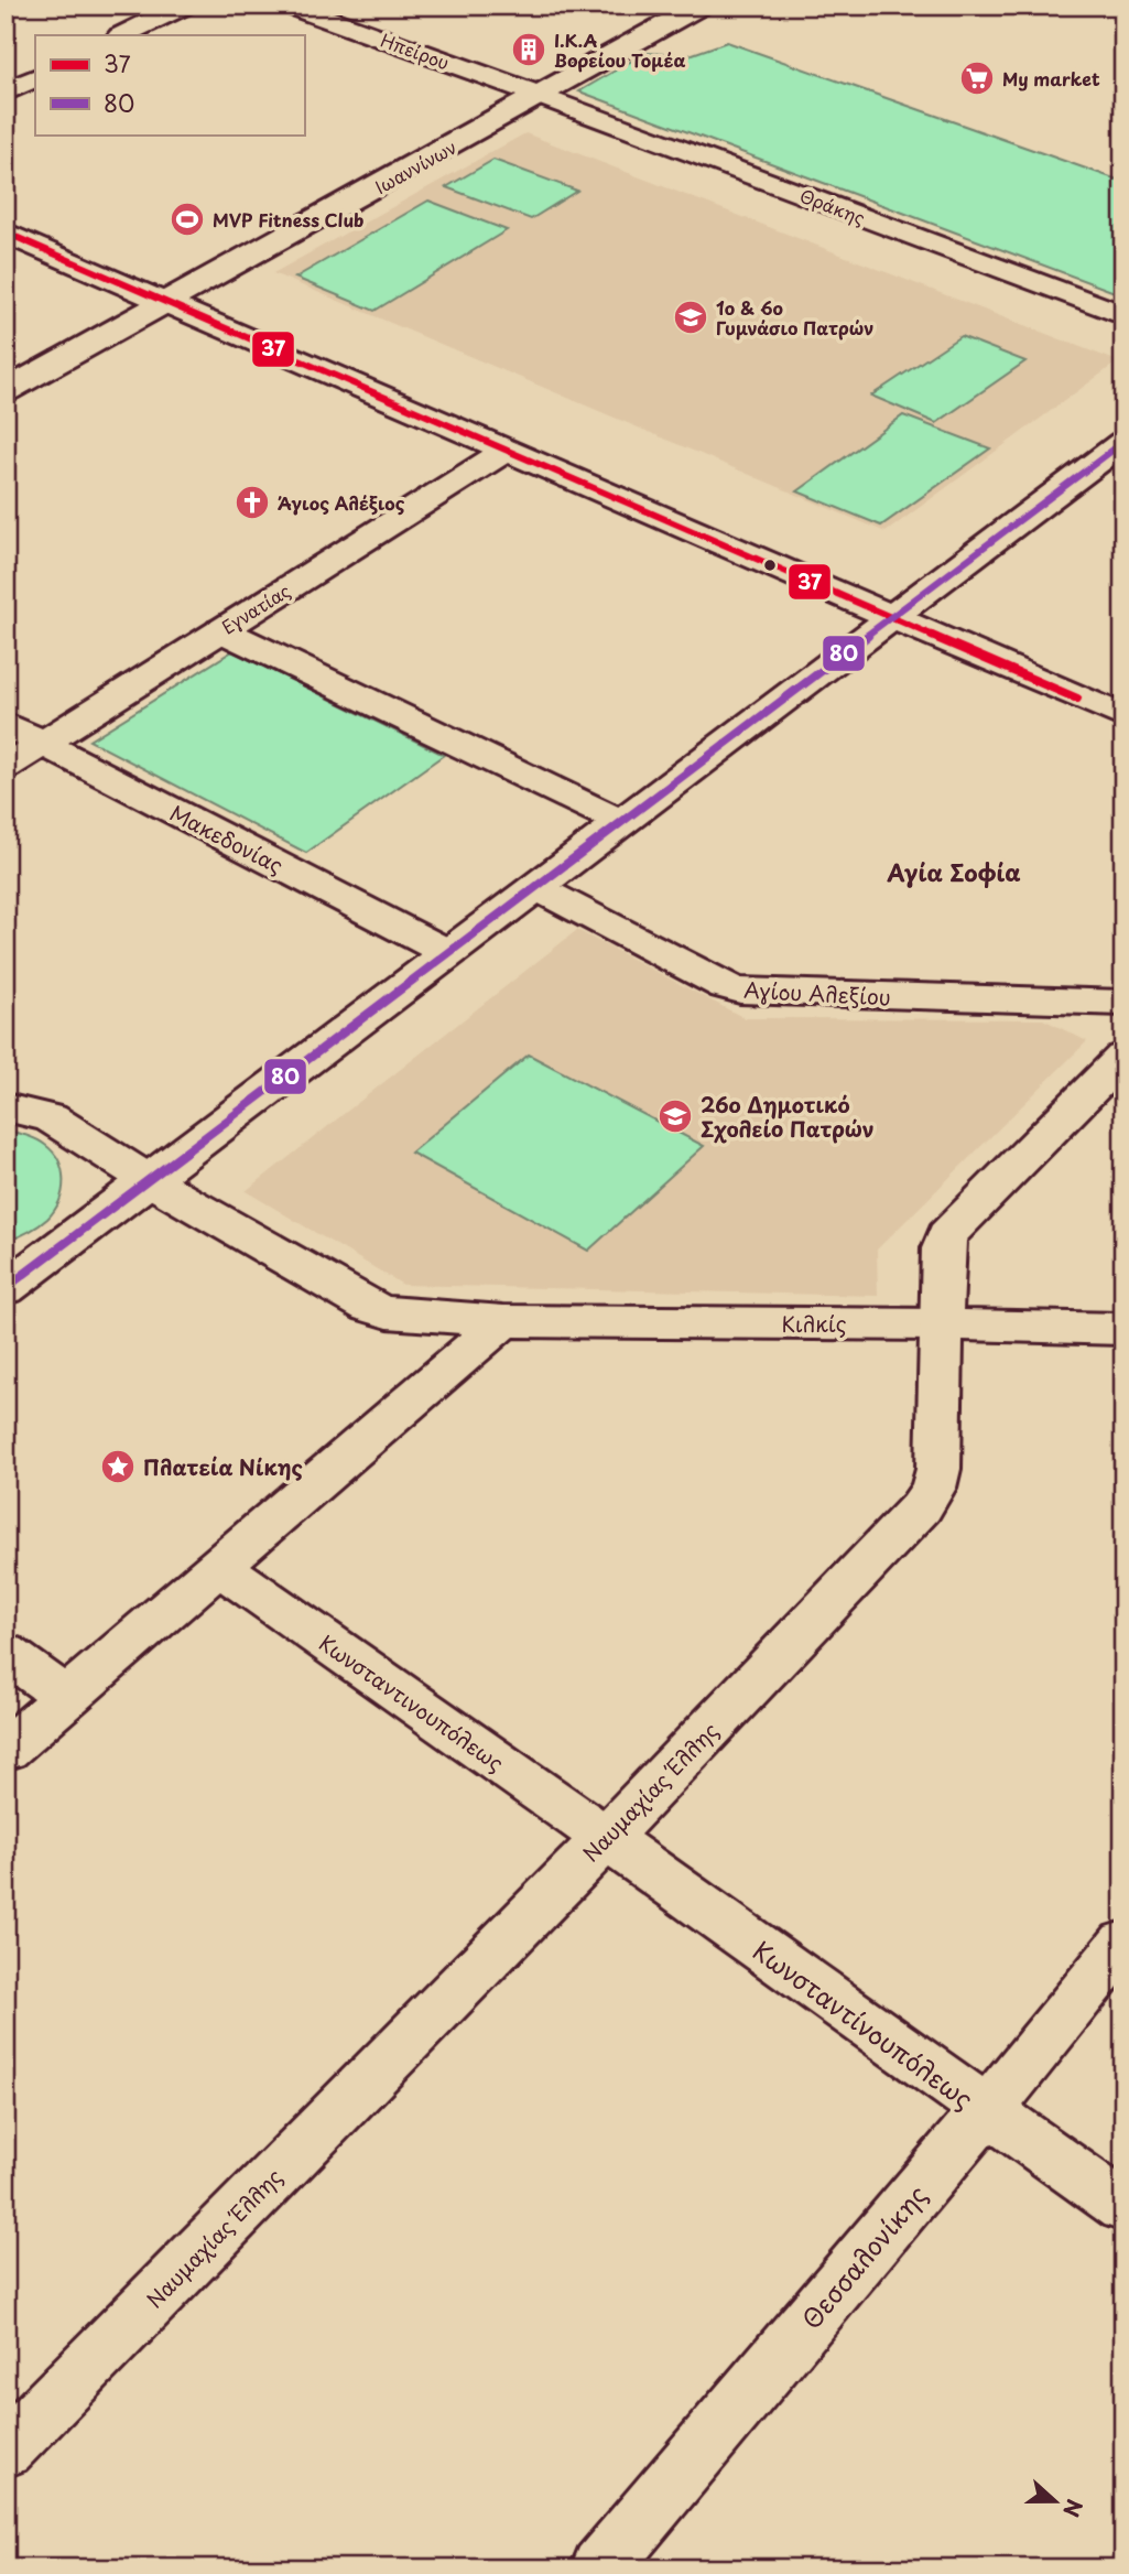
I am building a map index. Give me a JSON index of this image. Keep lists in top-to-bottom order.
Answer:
{
  "streets": {
    "street": [
      "Ηπείρου",
      "Ιωαννίνων",
      "Θράκης",
      "Εγνατίας",
      "Μακεδονίας",
      "Αγίου Αλεξίου",
      "Κιλκίς",
      "Κωνσταντινουπόλεως",
      "Ναυμαχίας Έλλης",
      "Κωνσταντίνουπόλεως",
      "Θεσσαλονίκης"
    ]
  },
  "crossings": [
    ["Ηπείρου", "Ιωαννίνων"],
    ["Ηπείρου", "Θράκης"],
    ["Ιωαννίνων", "Θράκης"],
    ["Εγνατίας", "Μακεδονίας"],
    ["Κιλκίς", "Ναυμαχίας Έλλης"],
    ["Κωνσταντινουπόλεως", "Ναυμαχίας Έλλης"],
    ["Κωνσταντινουπόλεως", "Κωνσταντίνουπόλεως"],
    ["Ναυμαχίας Έλλης", "Κωνσταντίνουπόλεως"],
    ["Κωνσταντίνουπόλεως", "Θεσσαλονίκης"]
  ],
  "districts": ["Αγία Σοφία"],
  "places": {
    "building": ["Ι.Κ.Α Βορείου Τομέα"],
    "supermarket": ["My market"],
    "sports": ["MVP Fitness Club"],
    "school or university": ["1ο & 6ο Γυμνάσιο Πατρών", "26ο Δημοτικό Σχολείο Πατρών"],
    "church": ["Άγιος Αλέξιος"],
    "place": ["Πλατεία Νίκης"]
  },
  "lines": ["transit line 37", "transit line 80"],
  "legend": ["37", "80"],
  "north": "right"
}
